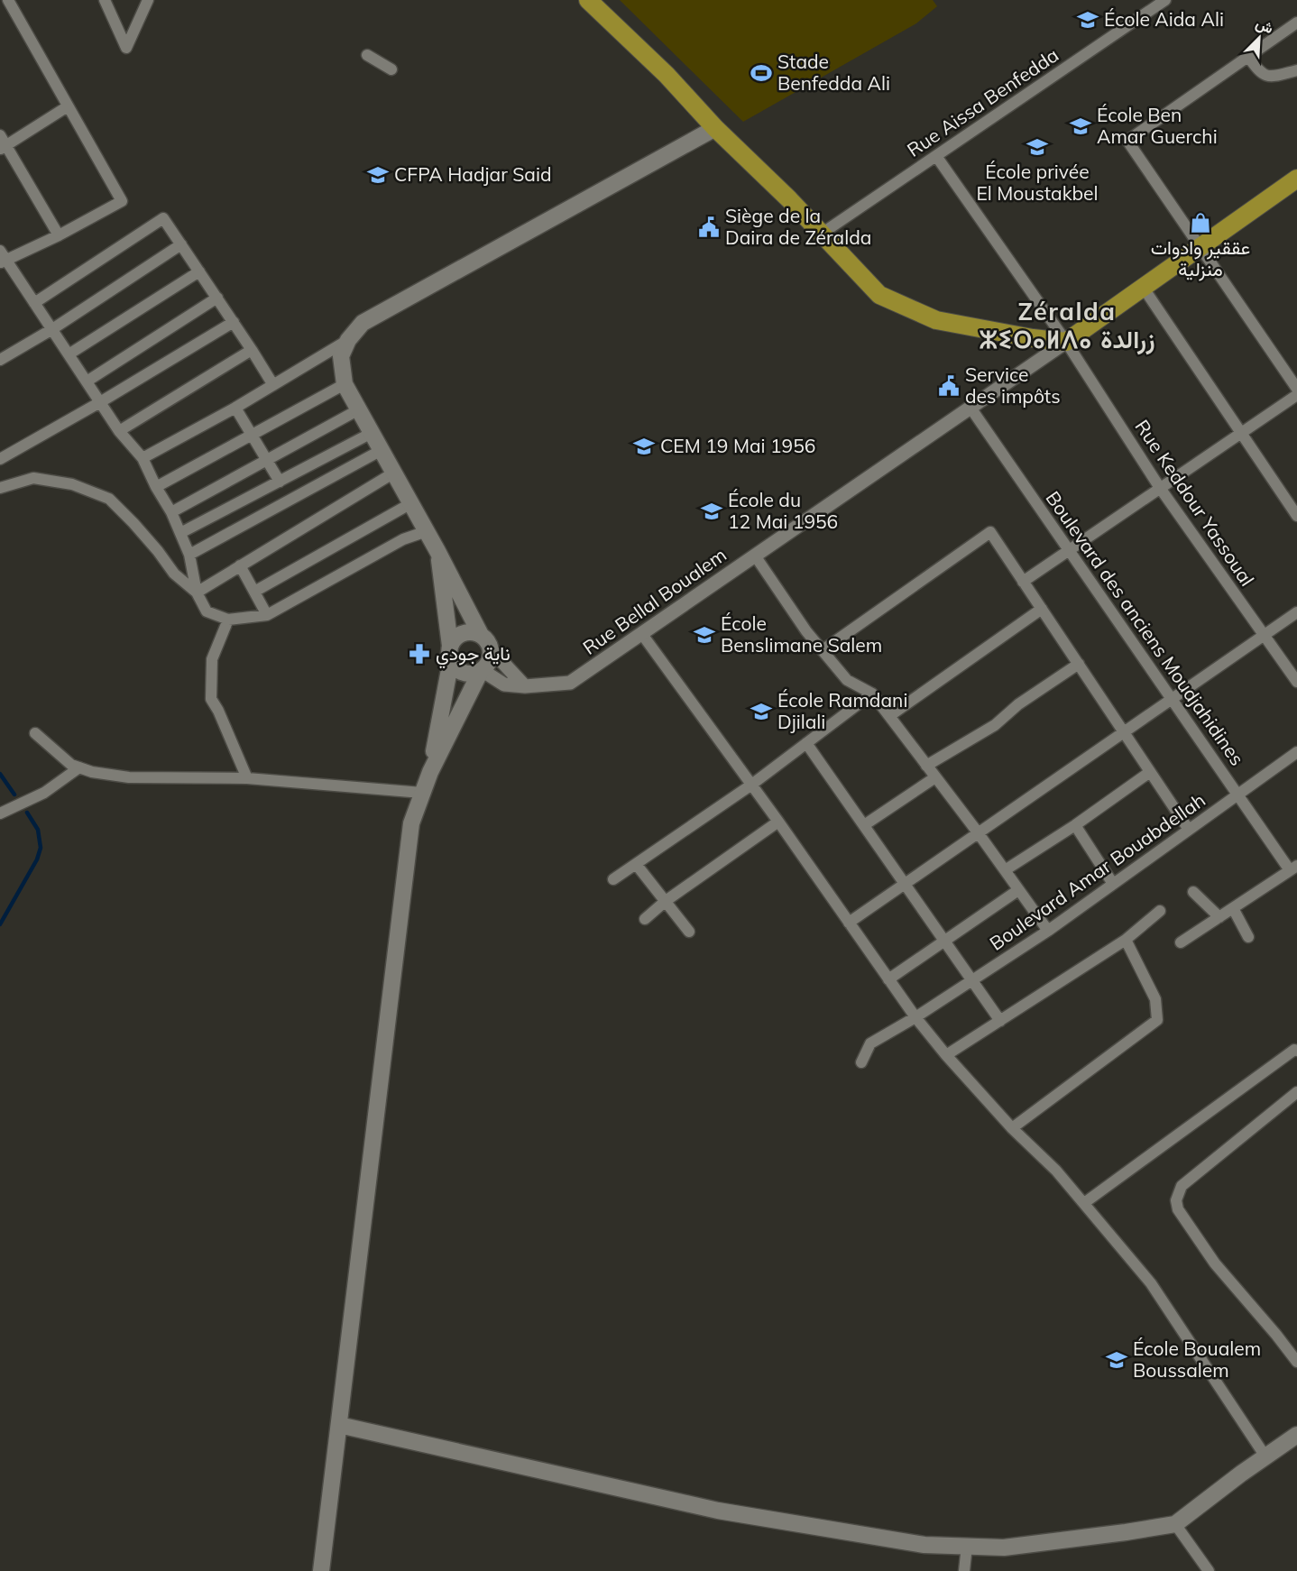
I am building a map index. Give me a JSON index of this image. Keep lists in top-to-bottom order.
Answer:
{
  "streets": {
    "street": [
      "Rue Aissa Benfedda",
      "Rue Keddour Yassoual",
      "Rue Bellal Boualem",
      "Boulevard des anciens Moudjahidines",
      "Boulevard Amar Bouabdellah"
    ]
  },
  "crossings": [
    ["Rue Aissa Benfedda", "Rue Keddour Yassoual"],
    ["Rue Keddour Yassoual", "Rue Bellal Boualem"],
    ["Rue Bellal Boualem", "Boulevard des anciens Moudjahidines"],
    ["Boulevard des anciens Moudjahidines", "Boulevard Amar Bouabdellah"]
  ],
  "districts": ["Zéralda ⵣⵉⵔⴰⵍⴷⴰ زرالدة"],
  "places": {
    "school or university": [
      "École Aida Ali",
      "École Ben Amar Guerchi",
      "École privée El Moustakbel",
      "CFPA Hadjar Said",
      "CEM 19 Mai 1956",
      "École du 12 Mai 1956",
      "École Benslimane Salem",
      "École Ramdani Djilali",
      "École Boualem Boussalem"
    ],
    "sports": ["Stade Benfedda Ali"],
    "shop": ["عققير وادوات منزلية"],
    "public building": ["Siège de la Daira de Zéralda", "Service des impôts"],
    "pharmacy": ["ناية جودي"]
  },
  "north": "top right"
}
